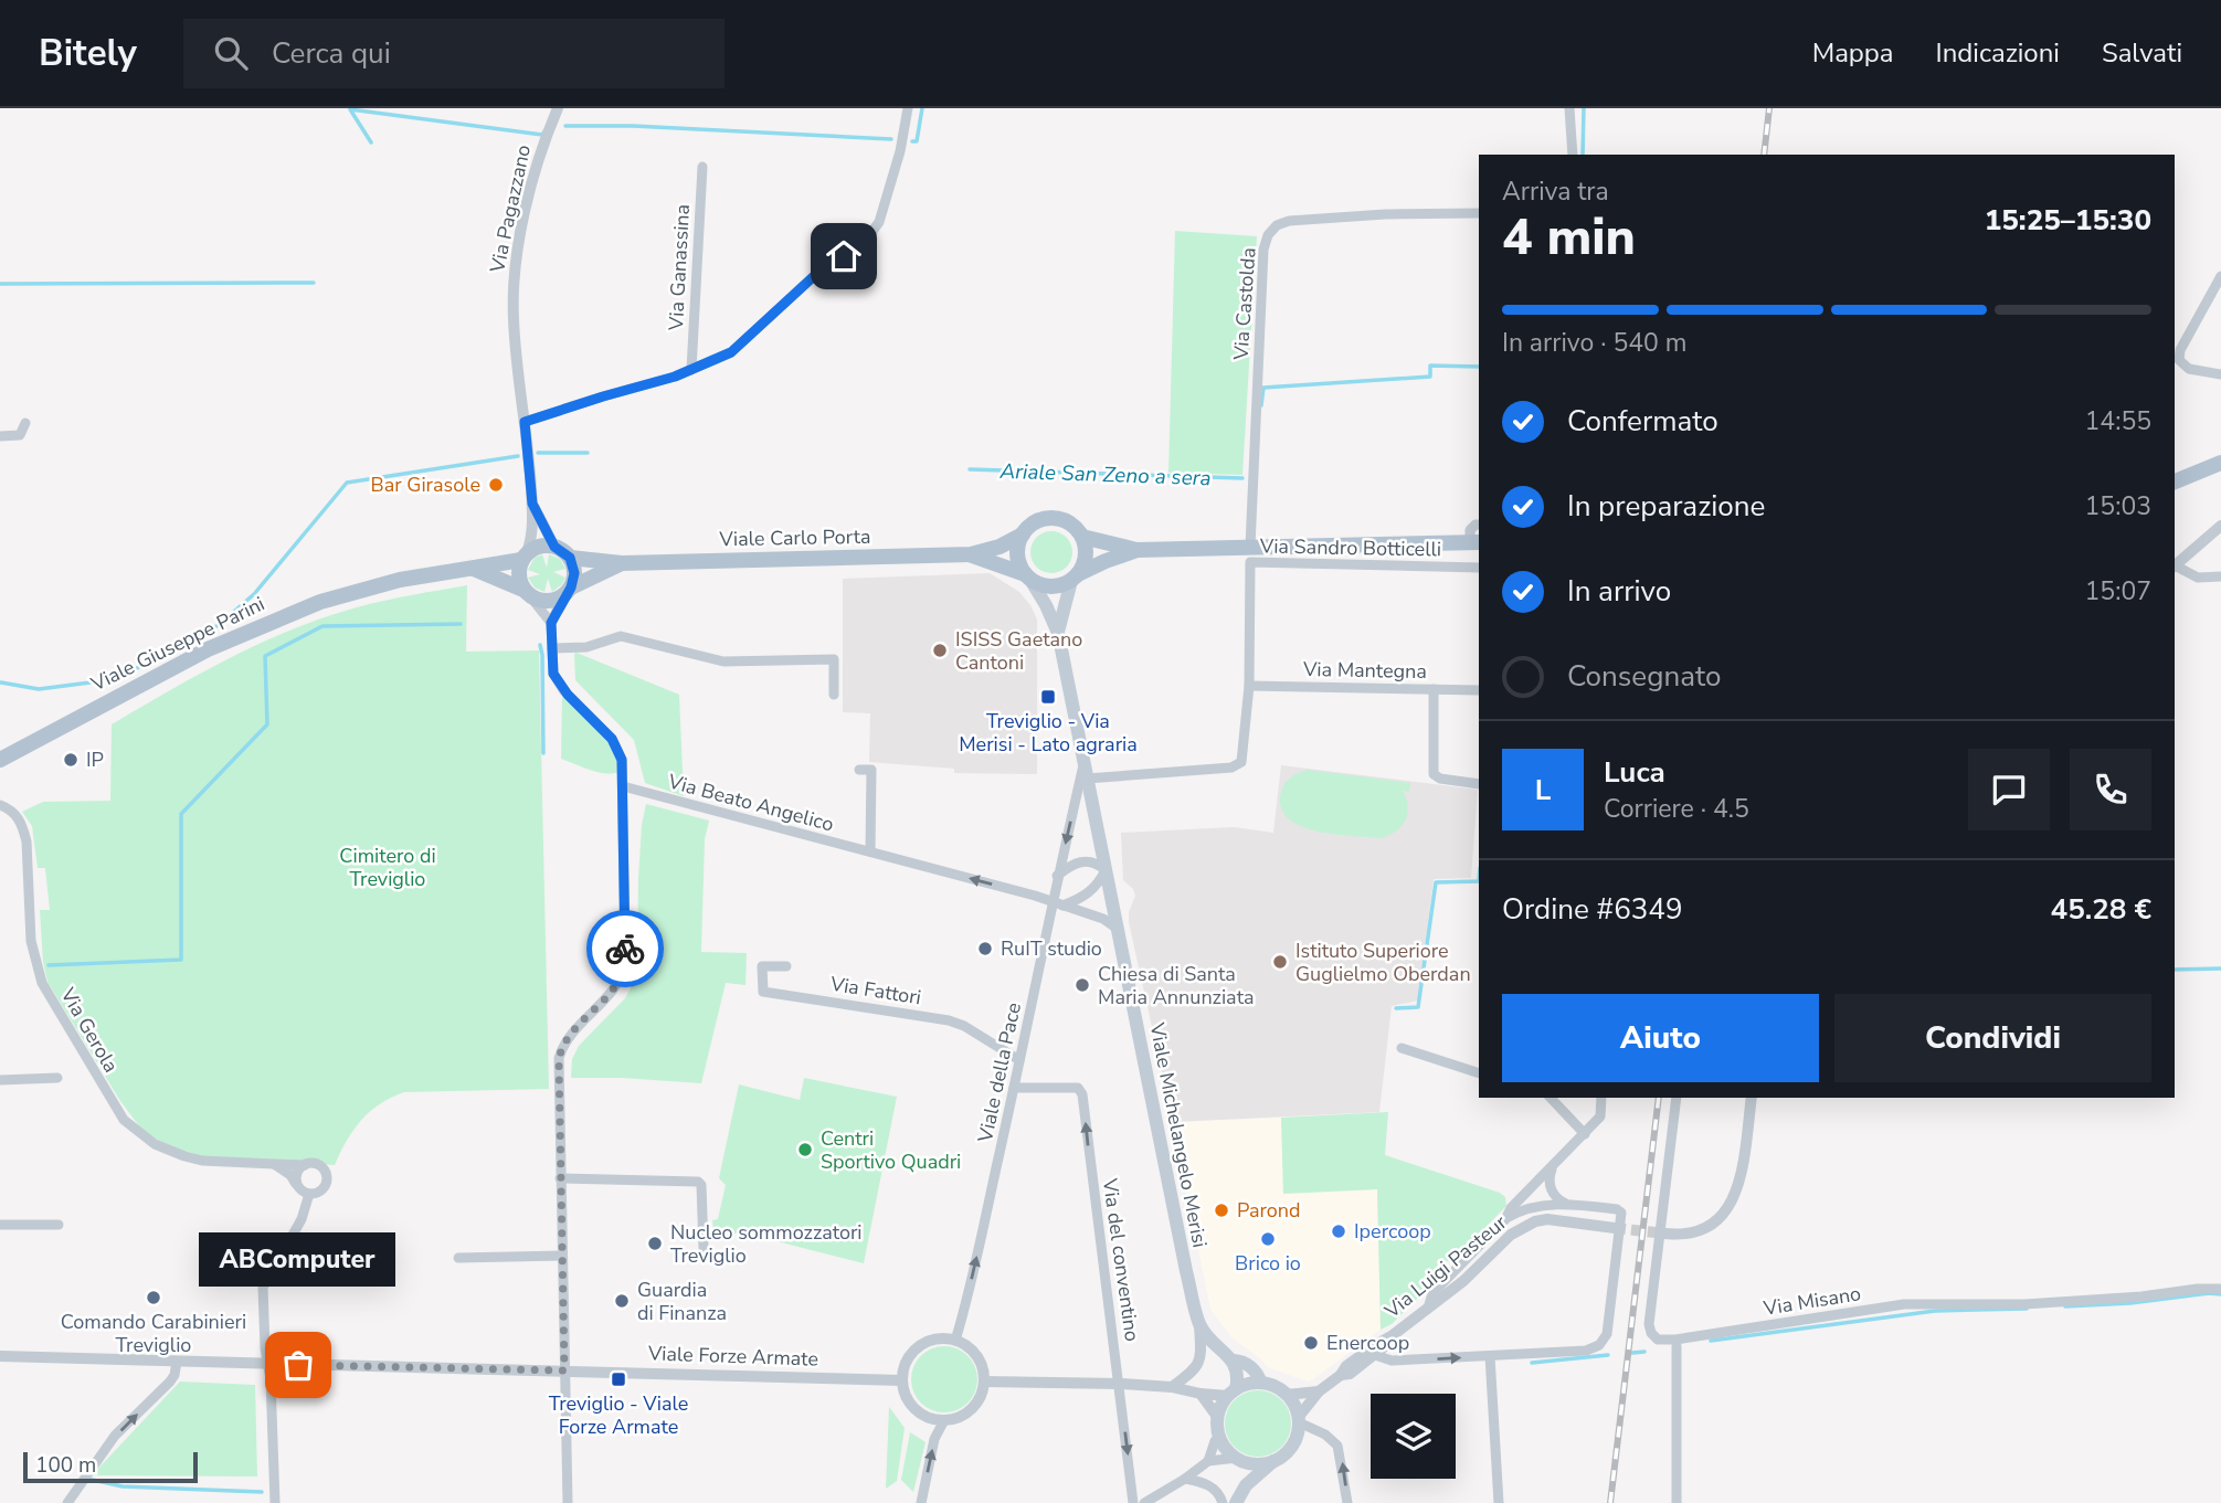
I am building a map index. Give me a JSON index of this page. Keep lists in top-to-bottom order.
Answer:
{
  "streets": {
    "main road": ["Viale Carlo Porta", "Viale Giuseppe Parini", "Viale Michelangelo Merisi"],
    "street": [
      "Via Pagazzano",
      "Via Ganassina",
      "Via Castolda",
      "Via Sandro Botticelli",
      "Via Mantegna",
      "Via Beato Angelico",
      "Via Fattori",
      "Via Gerola",
      "Viale della Pace",
      "Via del conventino",
      "Via Luigi Pasteur",
      "Via Misano",
      "Viale Forze Armate"
    ]
  },
  "crossings": [
    ["Via Pagazzano", "Viale Carlo Porta"],
    ["Via Pagazzano", "Viale Giuseppe Parini"],
    ["Viale Carlo Porta", "Viale Giuseppe Parini"],
    ["Viale Carlo Porta", "Viale Michelangelo Merisi"],
    ["Via Sandro Botticelli", "Via Mantegna"],
    ["Via Sandro Botticelli", "Viale Michelangelo Merisi"],
    ["Via Beato Angelico", "Viale della Pace"],
    ["Via Fattori", "Viale della Pace"],
    ["Viale della Pace", "Viale Michelangelo Merisi"],
    ["Viale della Pace", "Via del conventino"],
    ["Viale della Pace", "Viale Forze Armate"],
    ["Viale Michelangelo Merisi", "Via Luigi Pasteur"]
  ],
  "one_way": ["Via Beato Angelico"],
  "water": ["Ariale San Zeno a sera"],
  "parks": ["Cimitero di Treviglio"],
  "places": {
    "other": [
      "Bar Girasole",
      "ISISS Gaetano Cantoni",
      "IP",
      "RuIT studio",
      "Istituto Superiore Guglielmo Oberdan",
      "Chiesa di Santa Maria Annunziata",
      "Centri Sportivo Quadri",
      "Parond",
      "Ipercoop",
      "Brico io",
      "Nucleo sommozzatori Treviglio",
      "Comando Carabinieri Treviglio",
      "Guardia di Finanza",
      "Enercoop",
      "ABComputer"
    ],
    "transit": ["Treviglio - Via Merisi - Lato agraria", "Treviglio - Viale Forze Armate"]
  },
  "scale_bar": "100 m",
  "page": {
    "header": "Bitely",
    "search": "Cerca qui",
    "nav": ["Mappa", "Indicazioni", "Salvati"],
    "heading": ["4 min", "Arriva tra", "15:25–15:30"],
    "panel": [
      "Luca",
      "Corriere · 4.5",
      "Ordine #6349",
      "45.28 €"
    ],
    "bar": "In arrivo · 540 m",
    "list": [
      ["Confermato", "14:55"],
      ["In preparazione", "15:03"],
      ["In arrivo", "15:07"],
      "Consegnato"
    ],
    "round": "L",
    "buttons": ["Aiuto", "Condividi"],
    "bubble": "ABComputer",
    "scale": "100 m"
  }
}
